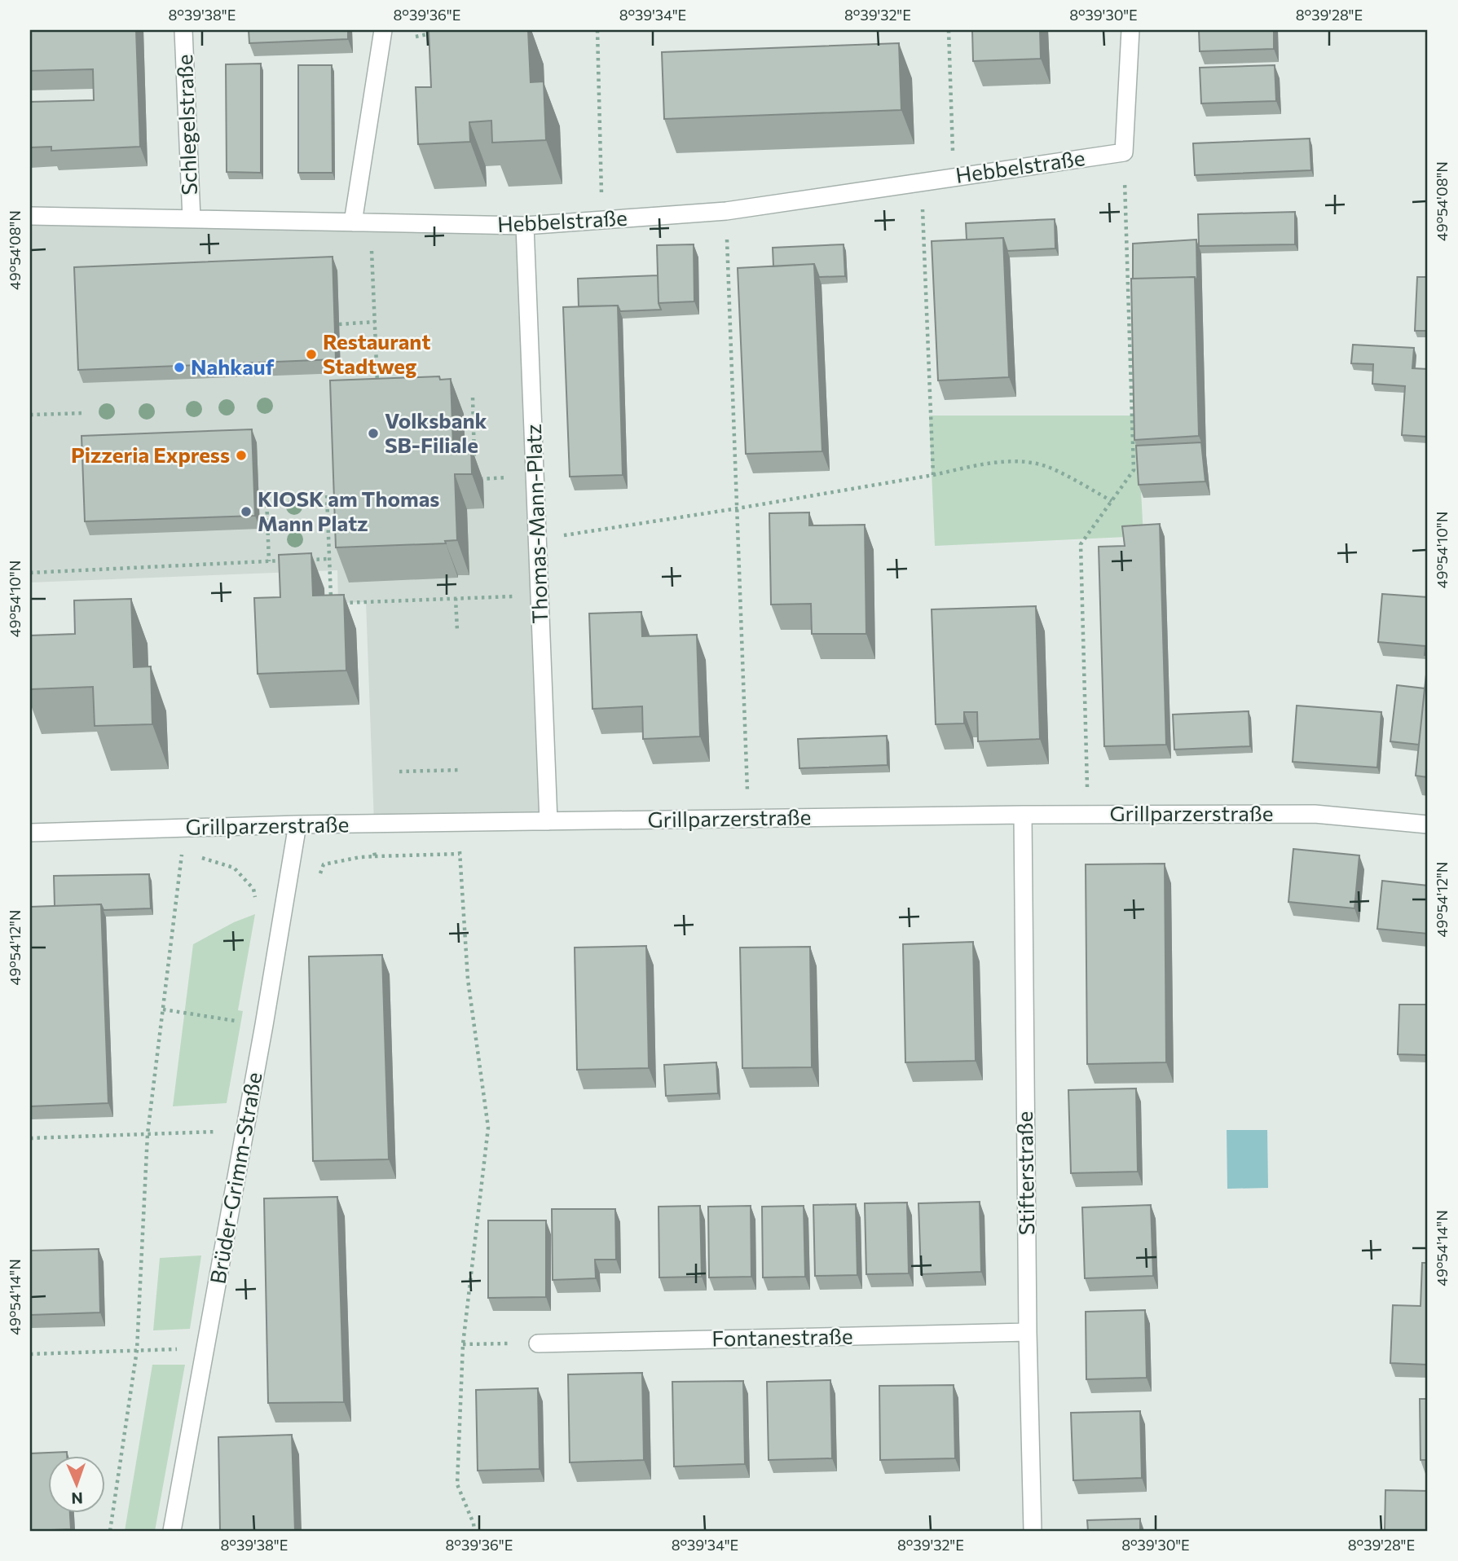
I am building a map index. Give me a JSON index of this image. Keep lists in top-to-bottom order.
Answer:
{
  "streets": {
    "street": [
      "Schlegelstraße",
      "Hebbelstraße",
      "Thomas-Mann-Platz",
      "Grillparzerstraße",
      "Stifterstraße",
      "Brüder-Grimm-Straße",
      "Fontanestraße"
    ]
  },
  "crossings": [
    ["Schlegelstraße", "Hebbelstraße"],
    ["Hebbelstraße", "Thomas-Mann-Platz"],
    ["Thomas-Mann-Platz", "Grillparzerstraße"],
    ["Grillparzerstraße", "Stifterstraße"],
    ["Grillparzerstraße", "Brüder-Grimm-Straße"],
    ["Stifterstraße", "Fontanestraße"]
  ],
  "places": [
    "Restaurant Stadtweg",
    "Nahkauf",
    "Volksbank SB-Filiale",
    "Pizzeria Express",
    "KIOSK am Thomas Mann Platz"
  ],
  "north": "bottom",
  "coordinates": [
    "8°39'38\"E",
    "8°39'36\"E",
    "8°39'34\"E",
    "8°39'32\"E",
    "8°39'30\"E",
    "8°39'28\"E",
    "49°54'08\"N",
    "49°54'10\"N",
    "49°54'12\"N",
    "49°54'14\"N"
  ]
}
